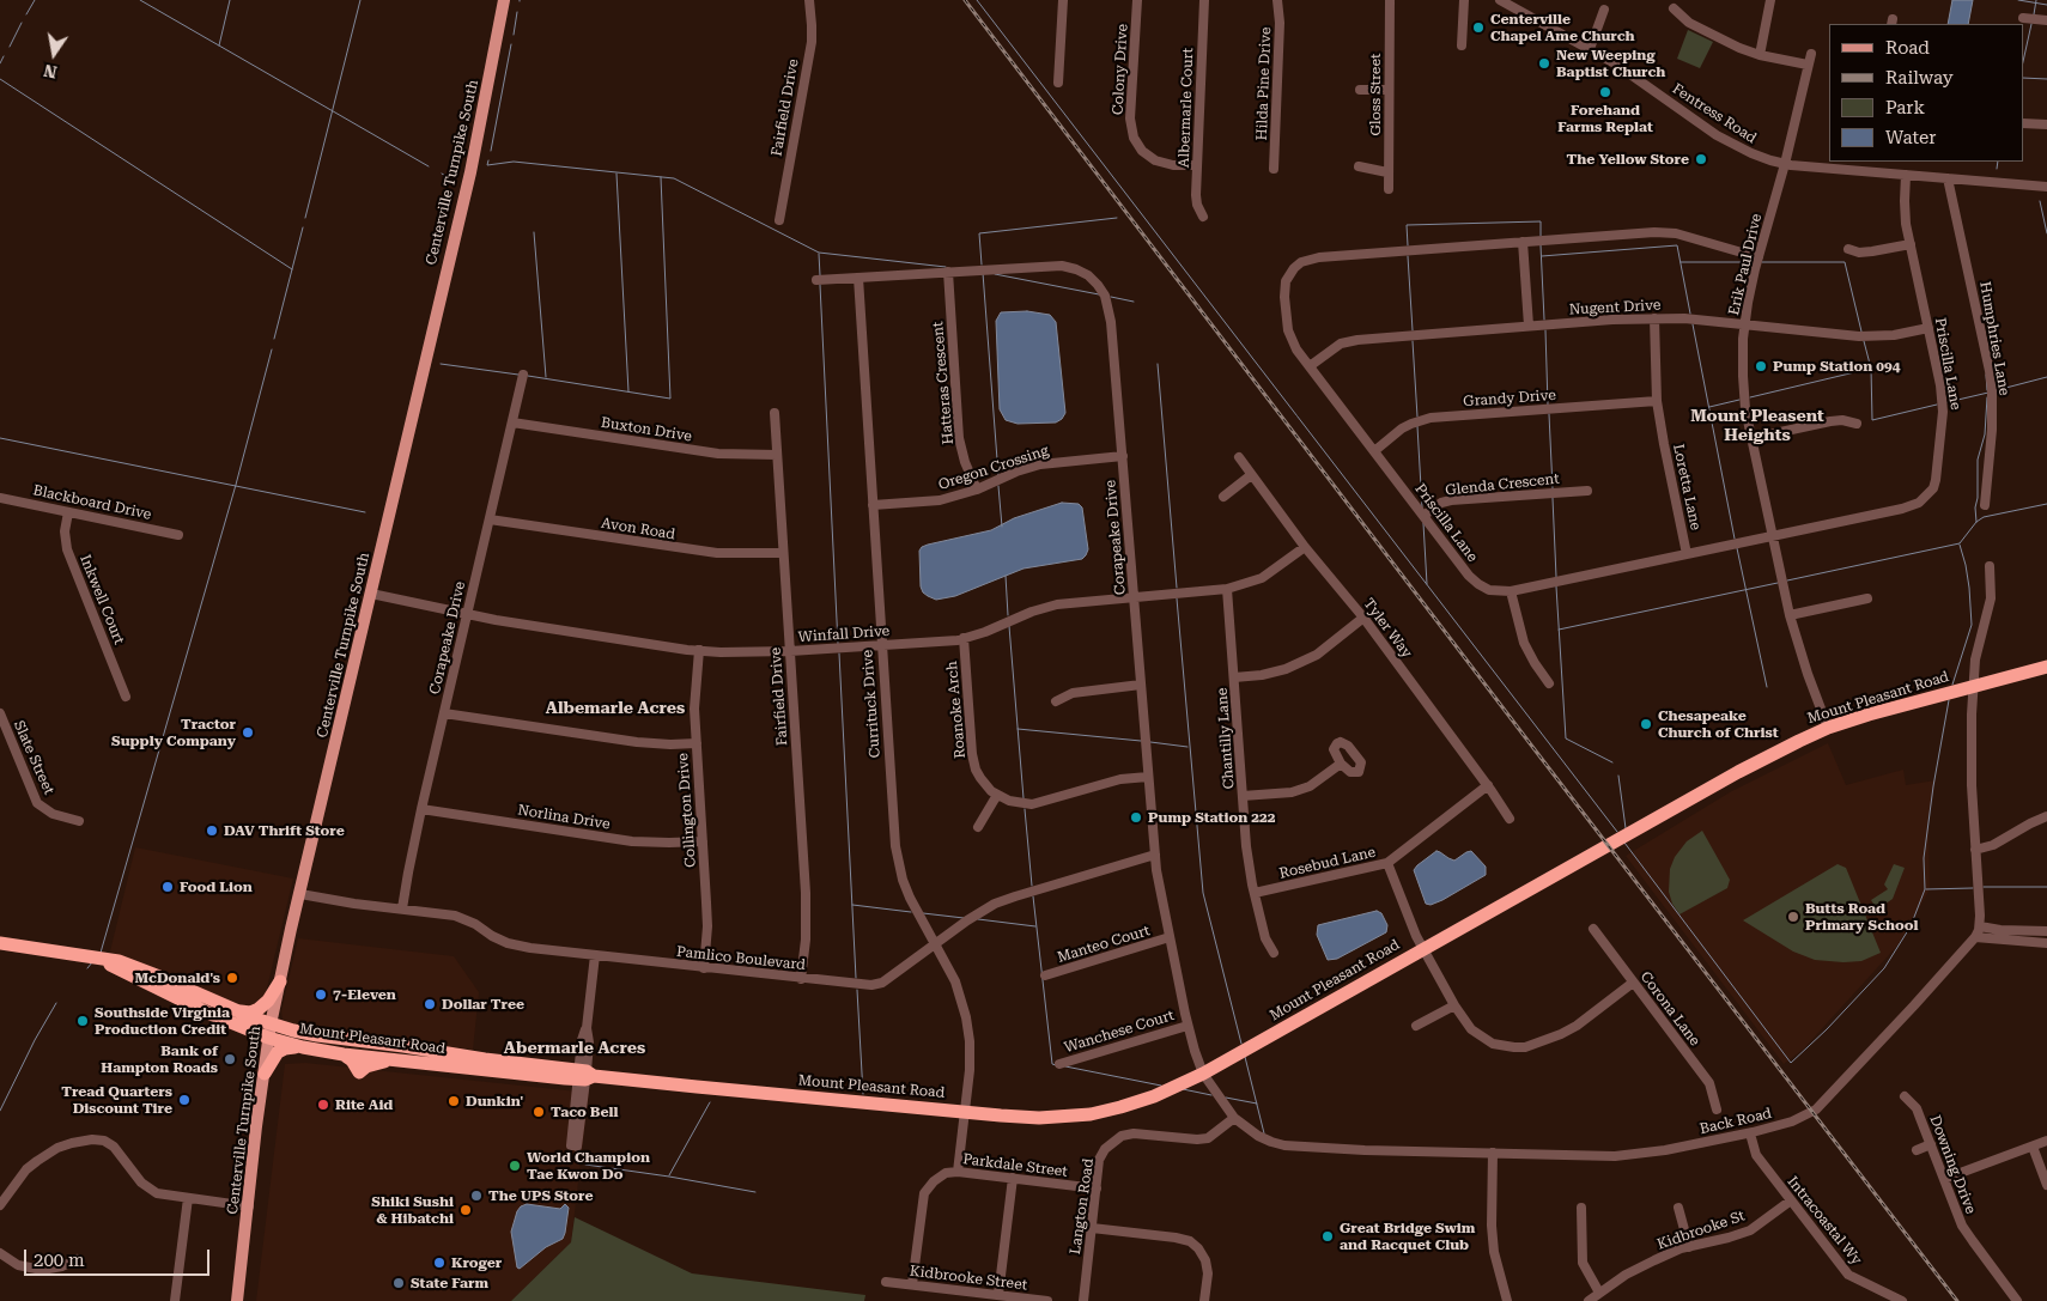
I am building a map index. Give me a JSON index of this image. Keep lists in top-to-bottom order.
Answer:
{
  "streets": {
    "highway": ["Mount Pleasant Road"],
    "main road": ["Centerville Turnpike South"],
    "street": [
      "Colony Drive",
      "Hilda Pine Drive",
      "Gloss Street",
      "Fairfield Drive",
      "Albermarle Court",
      "Fentress Road",
      "Erik Paul Drive",
      "Nugent Drive",
      "Humphries Lane",
      "Priscilla Lane",
      "Hatteras Crescent",
      "Grandy Drive",
      "Buxton Drive",
      "Oregon Crossing",
      "Glenda Crescent",
      "Loretta Lane",
      "Blackboard Drive",
      "Avon Road",
      "Corapeake Drive",
      "Inkwell Court",
      "Tyler Way",
      "Winfall Drive",
      "Currituck Drive",
      "Roanoke Arch",
      "Chantilly Lane",
      "Slate Street",
      "Collington Drive",
      "Norlina Drive",
      "Rosebud Lane",
      "Manteo Court",
      "Pamlico Boulevard",
      "Corona Lane",
      "Wanchese Court",
      "Back Road",
      "Downing Drive",
      "Parkdale Street",
      "Langton Road",
      "Intracoastal Wy",
      "Kidbrooke St",
      "Kidbrooke Street"
    ]
  },
  "crossings": [
    ["Colony Drive", "Albermarle Court"],
    ["Fairfield Drive", "Buxton Drive"],
    ["Fairfield Drive", "Avon Road"],
    ["Fairfield Drive", "Winfall Drive"],
    ["Fairfield Drive", "Pamlico Boulevard"],
    ["Fentress Road", "Erik Paul Drive"],
    ["Fentress Road", "Humphries Lane"],
    ["Fentress Road", "Priscilla Lane"],
    ["Centerville Turnpike South", "Winfall Drive"],
    ["Centerville Turnpike South", "Mount Pleasant Road"],
    ["Centerville Turnpike South", "Pamlico Boulevard"],
    ["Erik Paul Drive", "Nugent Drive"],
    ["Erik Paul Drive", "Priscilla Lane"],
    ["Erik Paul Drive", "Mount Pleasant Road"],
    ["Nugent Drive", "Priscilla Lane"],
    ["Nugent Drive", "Loretta Lane"],
    ["Priscilla Lane", "Grandy Drive"],
    ["Priscilla Lane", "Glenda Crescent"],
    ["Priscilla Lane", "Loretta Lane"],
    ["Hatteras Crescent", "Oregon Crossing"],
    ["Hatteras Crescent", "Corapeake Drive"],
    ["Grandy Drive", "Loretta Lane"],
    ["Buxton Drive", "Corapeake Drive"],
    ["Oregon Crossing", "Corapeake Drive"],
    ["Oregon Crossing", "Currituck Drive"],
    ["Blackboard Drive", "Inkwell Court"],
    ["Avon Road", "Corapeake Drive"],
    ["Corapeake Drive", "Winfall Drive"],
    ["Corapeake Drive", "Mount Pleasant Road"],
    ["Corapeake Drive", "Currituck Drive"],
    ["Corapeake Drive", "Norlina Drive"],
    ["Corapeake Drive", "Manteo Court"],
    ["Corapeake Drive", "Pamlico Boulevard"],
    ["Corapeake Drive", "Wanchese Court"],
    ["Corapeake Drive", "Back Road"],
    ["Tyler Way", "Winfall Drive"],
    ["Tyler Way", "Rosebud Lane"],
    ["Winfall Drive", "Currituck Drive"],
    ["Winfall Drive", "Roanoke Arch"],
    ["Winfall Drive", "Chantilly Lane"],
    ["Winfall Drive", "Collington Drive"],
    ["Mount Pleasant Road", "Currituck Drive"],
    ["Mount Pleasant Road", "Back Road"],
    ["Currituck Drive", "Pamlico Boulevard"],
    ["Currituck Drive", "Parkdale Street"],
    ["Chantilly Lane", "Rosebud Lane"],
    ["Collington Drive", "Norlina Drive"],
    ["Collington Drive", "Pamlico Boulevard"],
    ["Back Road", "Langton Road"],
    ["Back Road", "Intracoastal Wy"],
    ["Parkdale Street", "Langton Road"],
    ["Parkdale Street", "Kidbrooke Street"],
    ["Intracoastal Wy", "Kidbrooke St"]
  ],
  "districts": ["Mount Pleasent Heights", "Albemarle Acres", "Abermarle Acres"],
  "places": [
    "Centerville Chapel Ame Church",
    "New Weeping Baptist Church",
    "Forehand Farms Replat",
    "The Yellow Store",
    "Pump Station 094",
    "Chesapeake Church of Christ",
    "Tractor Supply Company",
    "Pump Station 222",
    "DAV Thrift Store",
    "Food Lion",
    "Butts Road Primary School",
    "McDonald's",
    "7-Eleven",
    "Dollar Tree",
    "Southside Virginia Production Credit",
    "Bank of Hampton Roads",
    "Tread Quarters Discount Tire",
    "Dunkin'",
    "Rite Aid",
    "Taco Bell",
    "World Champion Tae Kwon Do",
    "The UPS Store",
    "Shiki Sushi & Hibatchi",
    "Great Bridge Swim and Racquet Club",
    "Kroger",
    "State Farm"
  ],
  "legend": [
    "Road",
    "Railway",
    "Park",
    "Water"
  ],
  "scale_bar": "200 m",
  "north": "bottom"
}
